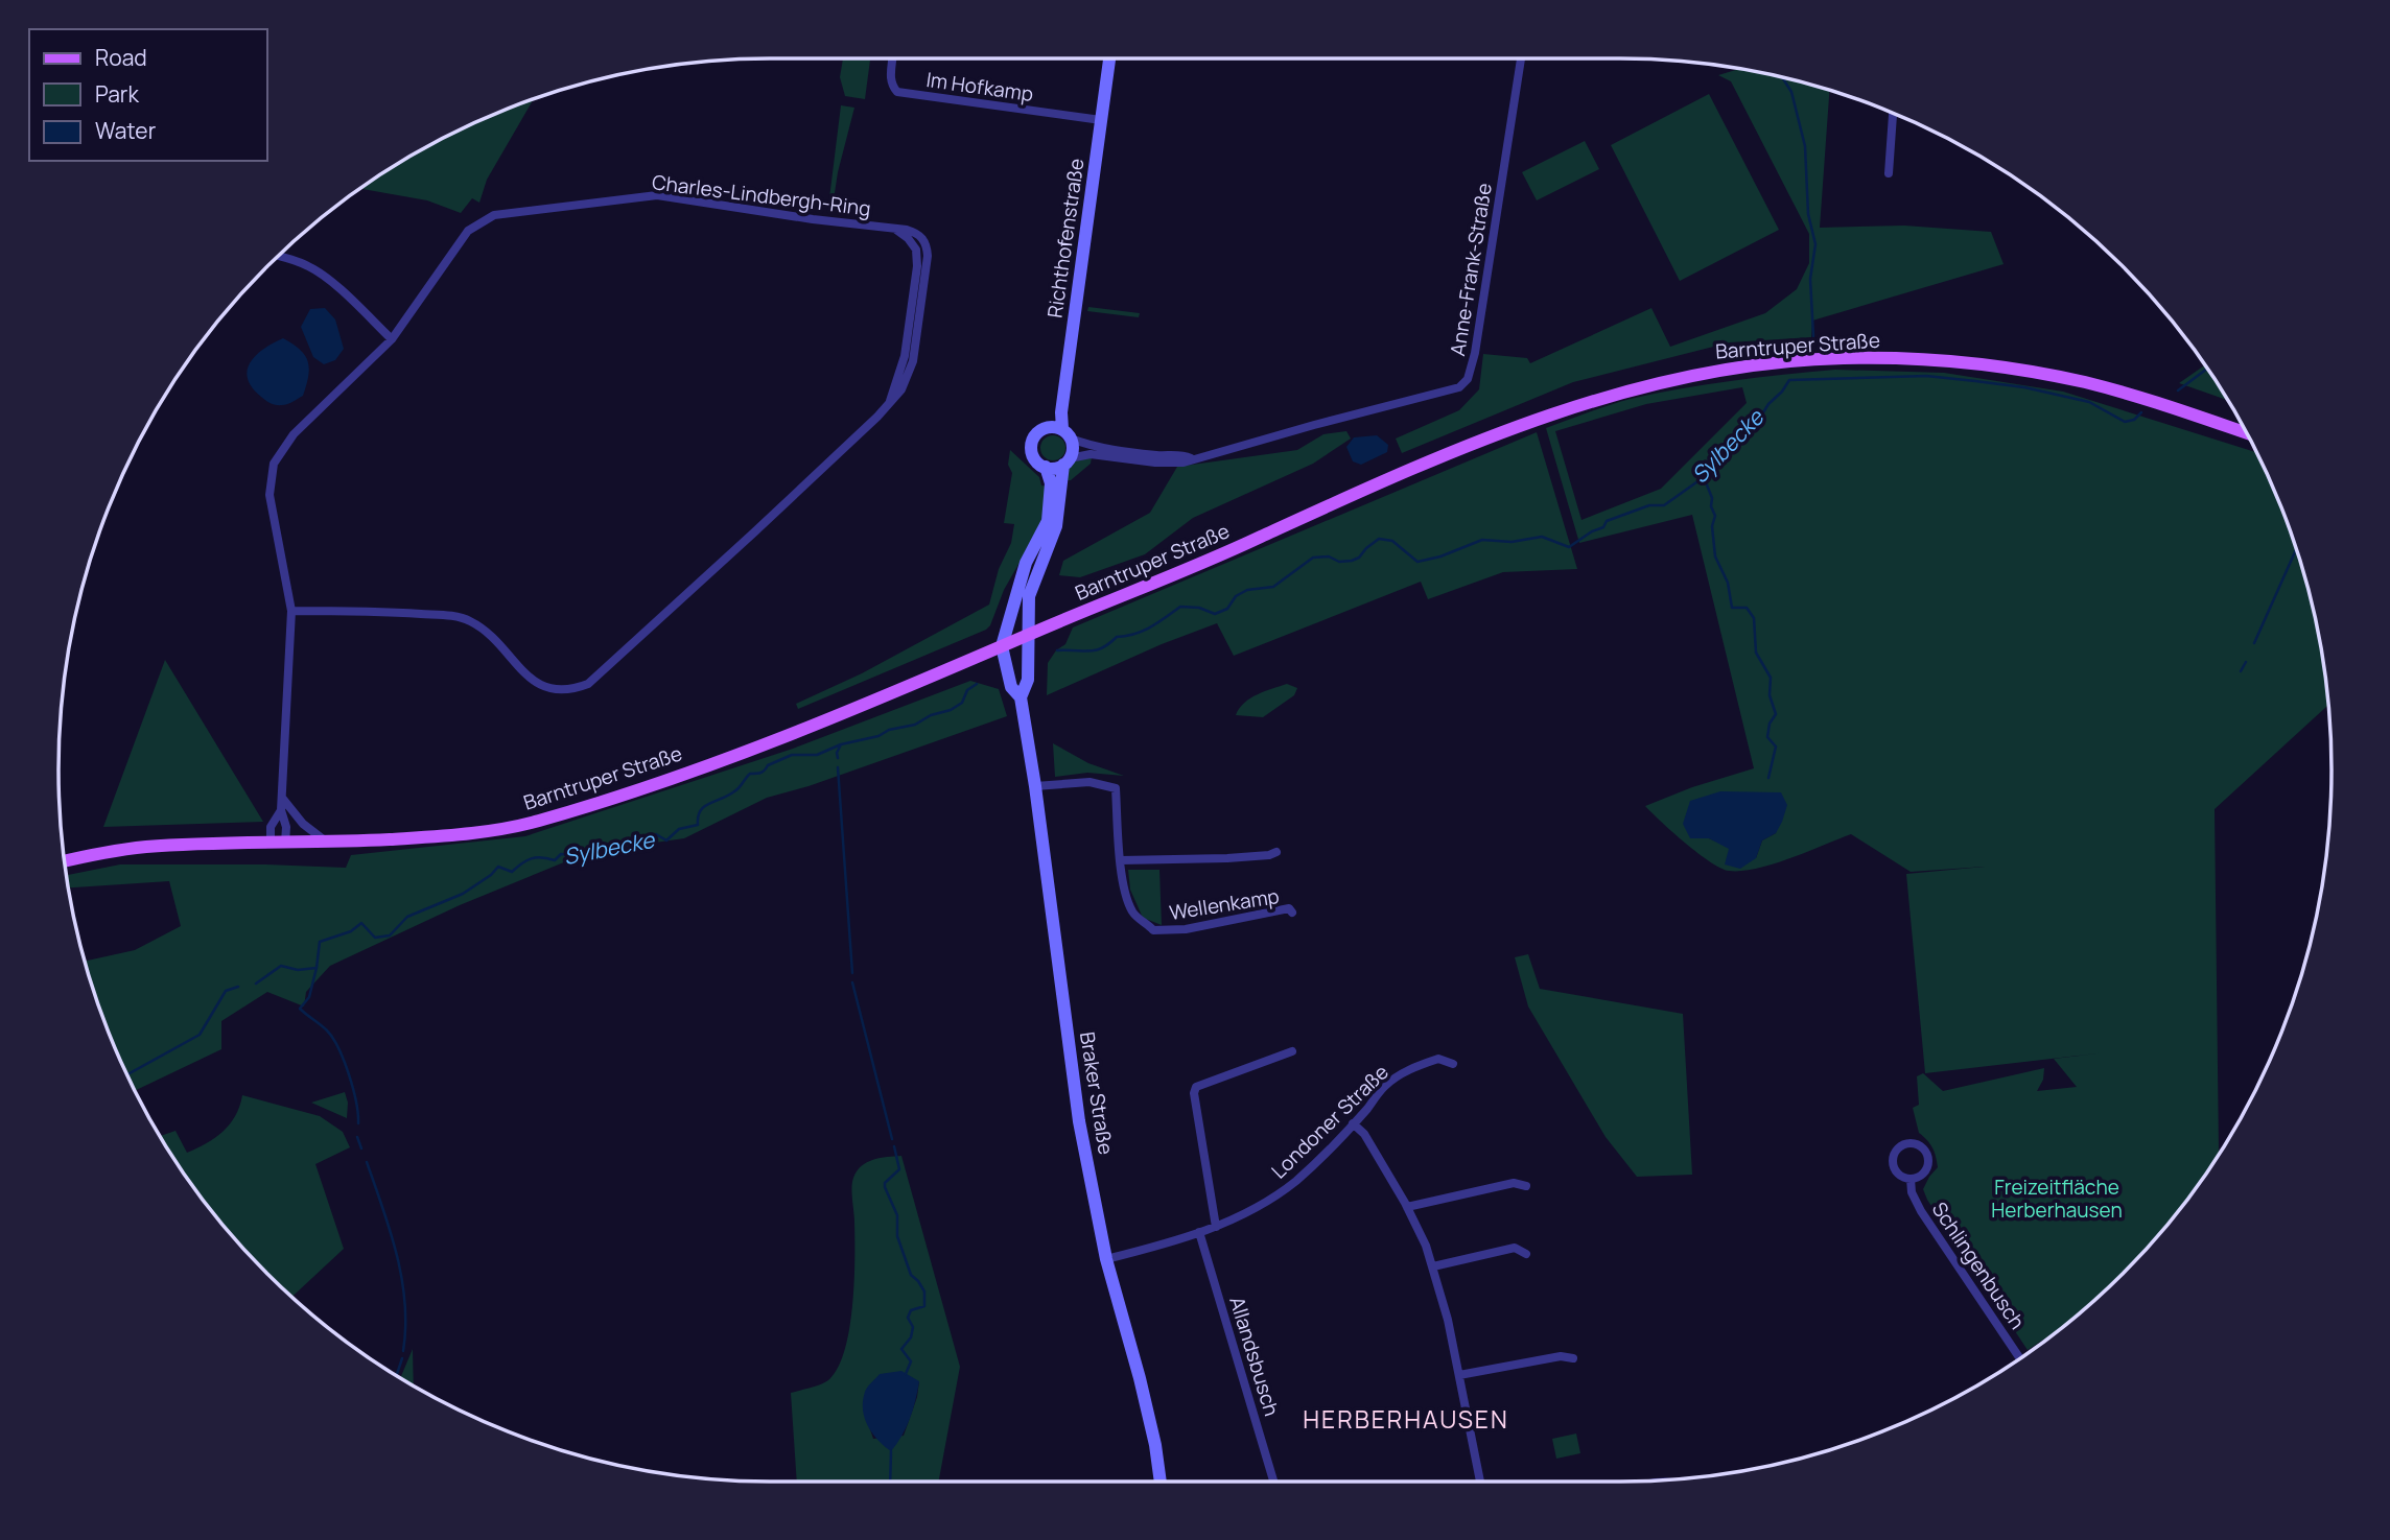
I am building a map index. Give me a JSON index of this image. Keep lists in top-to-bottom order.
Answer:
{
  "streets": {
    "main road": ["Barntruper Straße"],
    "street": [
      "Im Hofkamp",
      "Charles-Lindbergh-Ring",
      "Richthofenstraße",
      "Anne-Frank-Straße",
      "Wellenkamp",
      "Braker Straße",
      "Londoner Straße",
      "Schlingenbusch",
      "Allandsbusch"
    ]
  },
  "crossings": [
    ["Im Hofkamp", "Richthofenstraße"],
    ["Charles-Lindbergh-Ring", "Barntruper Straße"],
    ["Richthofenstraße", "Anne-Frank-Straße"],
    ["Barntruper Straße", "Braker Straße"],
    ["Wellenkamp", "Braker Straße"],
    ["Braker Straße", "Londoner Straße"],
    ["Londoner Straße", "Allandsbusch"]
  ],
  "districts": ["HERBERHAUSEN"],
  "water": ["Sylbecke"],
  "parks": ["Freizeitfläche Herberhausen"],
  "legend": ["Road", "Park", "Water"]
}
